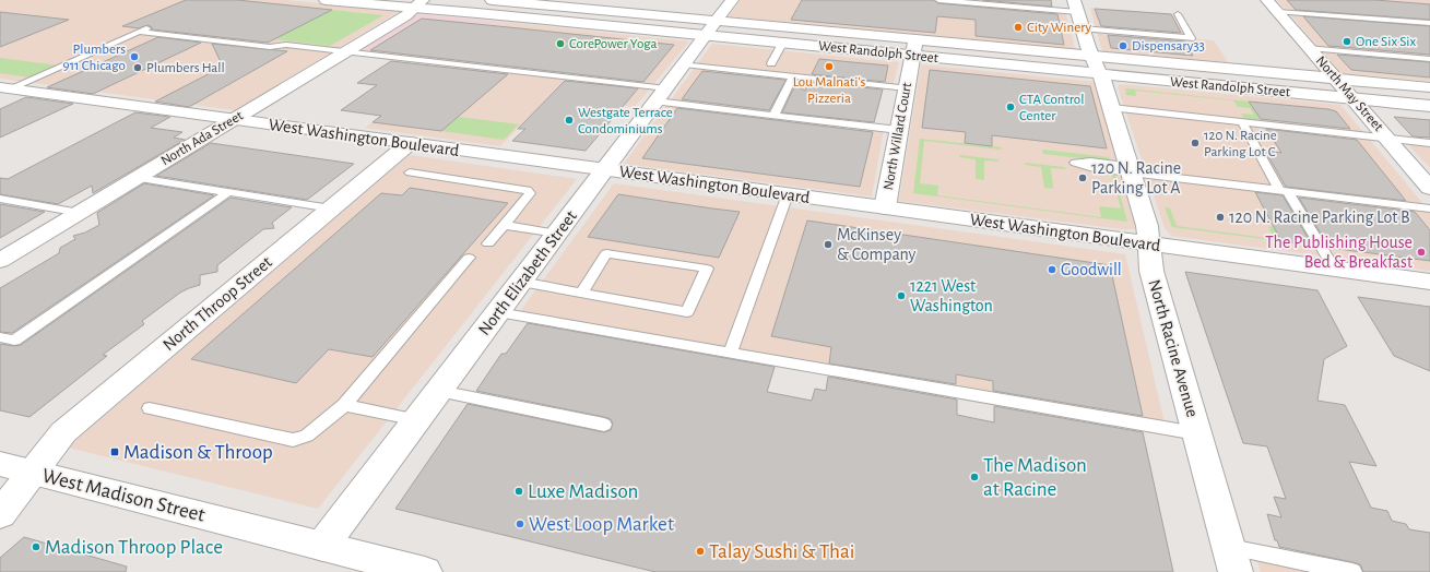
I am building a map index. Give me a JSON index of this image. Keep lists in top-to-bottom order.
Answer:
{
  "streets": {
    "street": [
      "West Randolph Street",
      "North May Street",
      "North Willard Court",
      "West Washington Boulevard",
      "North Ada Street",
      "North Elizabeth Street",
      "North Throop Street",
      "North Racine Avenue",
      "West Madison Street"
    ]
  },
  "crossings": [
    ["West Randolph Street", "North May Street"],
    ["West Randolph Street", "North Willard Court"],
    ["West Randolph Street", "North Ada Street"],
    ["West Randolph Street", "North Elizabeth Street"],
    ["West Randolph Street", "North Racine Avenue"],
    ["North Willard Court", "West Washington Boulevard"],
    ["West Washington Boulevard", "North Ada Street"],
    ["West Washington Boulevard", "North Elizabeth Street"],
    ["West Washington Boulevard", "North Throop Street"],
    ["West Washington Boulevard", "North Racine Avenue"],
    ["North Elizabeth Street", "West Madison Street"],
    ["North Throop Street", "West Madison Street"]
  ],
  "places": {
    "other": [
      "City Winery",
      "One Six Six",
      "CorePower Yoga",
      "Dispensary33",
      "Plumbers 911 Chicago",
      "Lou Malnati's Pizzeria",
      "Plumbers Hall",
      "CTA Control Center",
      "Westgate Terrace Condominiums",
      "120 N. Racine Parking Lot C",
      "120 N. Racine Parking Lot A",
      "120 N. Racine Parking Lot B",
      "McKinsey & Company",
      "The Publishing House Bed & Breakfast",
      "Goodwill",
      "1221 West Washington",
      "The Madison at Racine",
      "Luxe Madison",
      "West Loop Market",
      "Madison Throop Place",
      "Talay Sushi & Thai"
    ],
    "transit": ["Madison & Throop"]
  }
}
